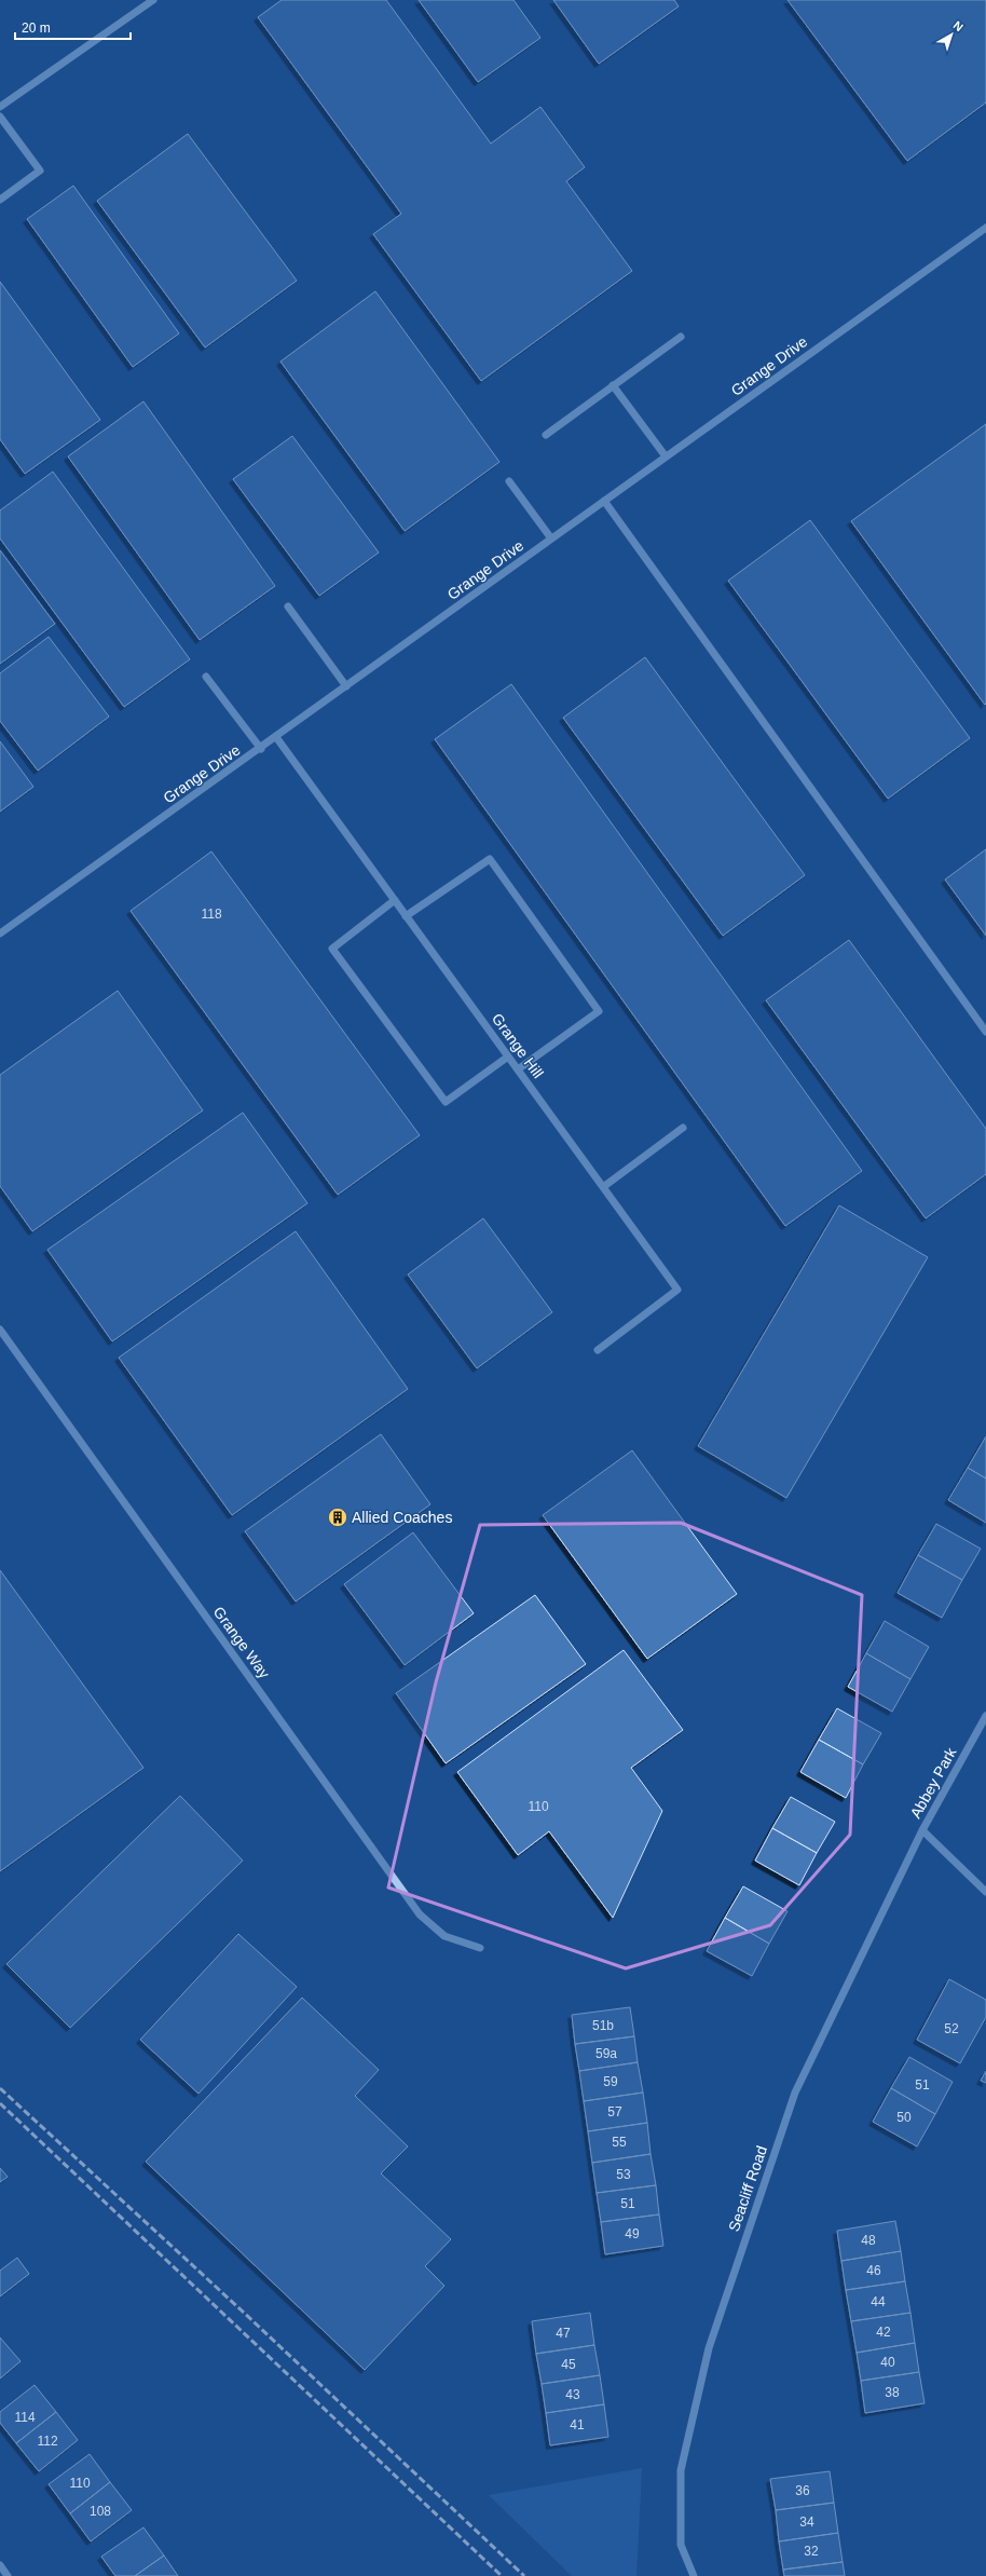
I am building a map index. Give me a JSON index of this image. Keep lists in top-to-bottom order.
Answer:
{
  "streets": {
    "street": [
      "Grange Drive",
      "Grange Hill",
      "Grange Way",
      "Abbey Park",
      "Seacliff Road"
    ]
  },
  "crossings": [
    ["Grange Drive", "Grange Hill"],
    ["Abbey Park", "Seacliff Road"]
  ],
  "places": {
    "building": ["Allied Coaches"]
  },
  "house_numbers": [
    "118",
    "110",
    "51b",
    "52",
    "59a",
    "59",
    "51",
    "57",
    "50",
    "55",
    "53",
    "51",
    "49",
    "48",
    "46",
    "44",
    "42",
    "47",
    "40",
    "45",
    "38",
    "43",
    "114",
    "41",
    "112",
    "110",
    "36",
    "108",
    "34",
    "32"
  ],
  "scale_bar": "20 m",
  "north": "top right"
}
